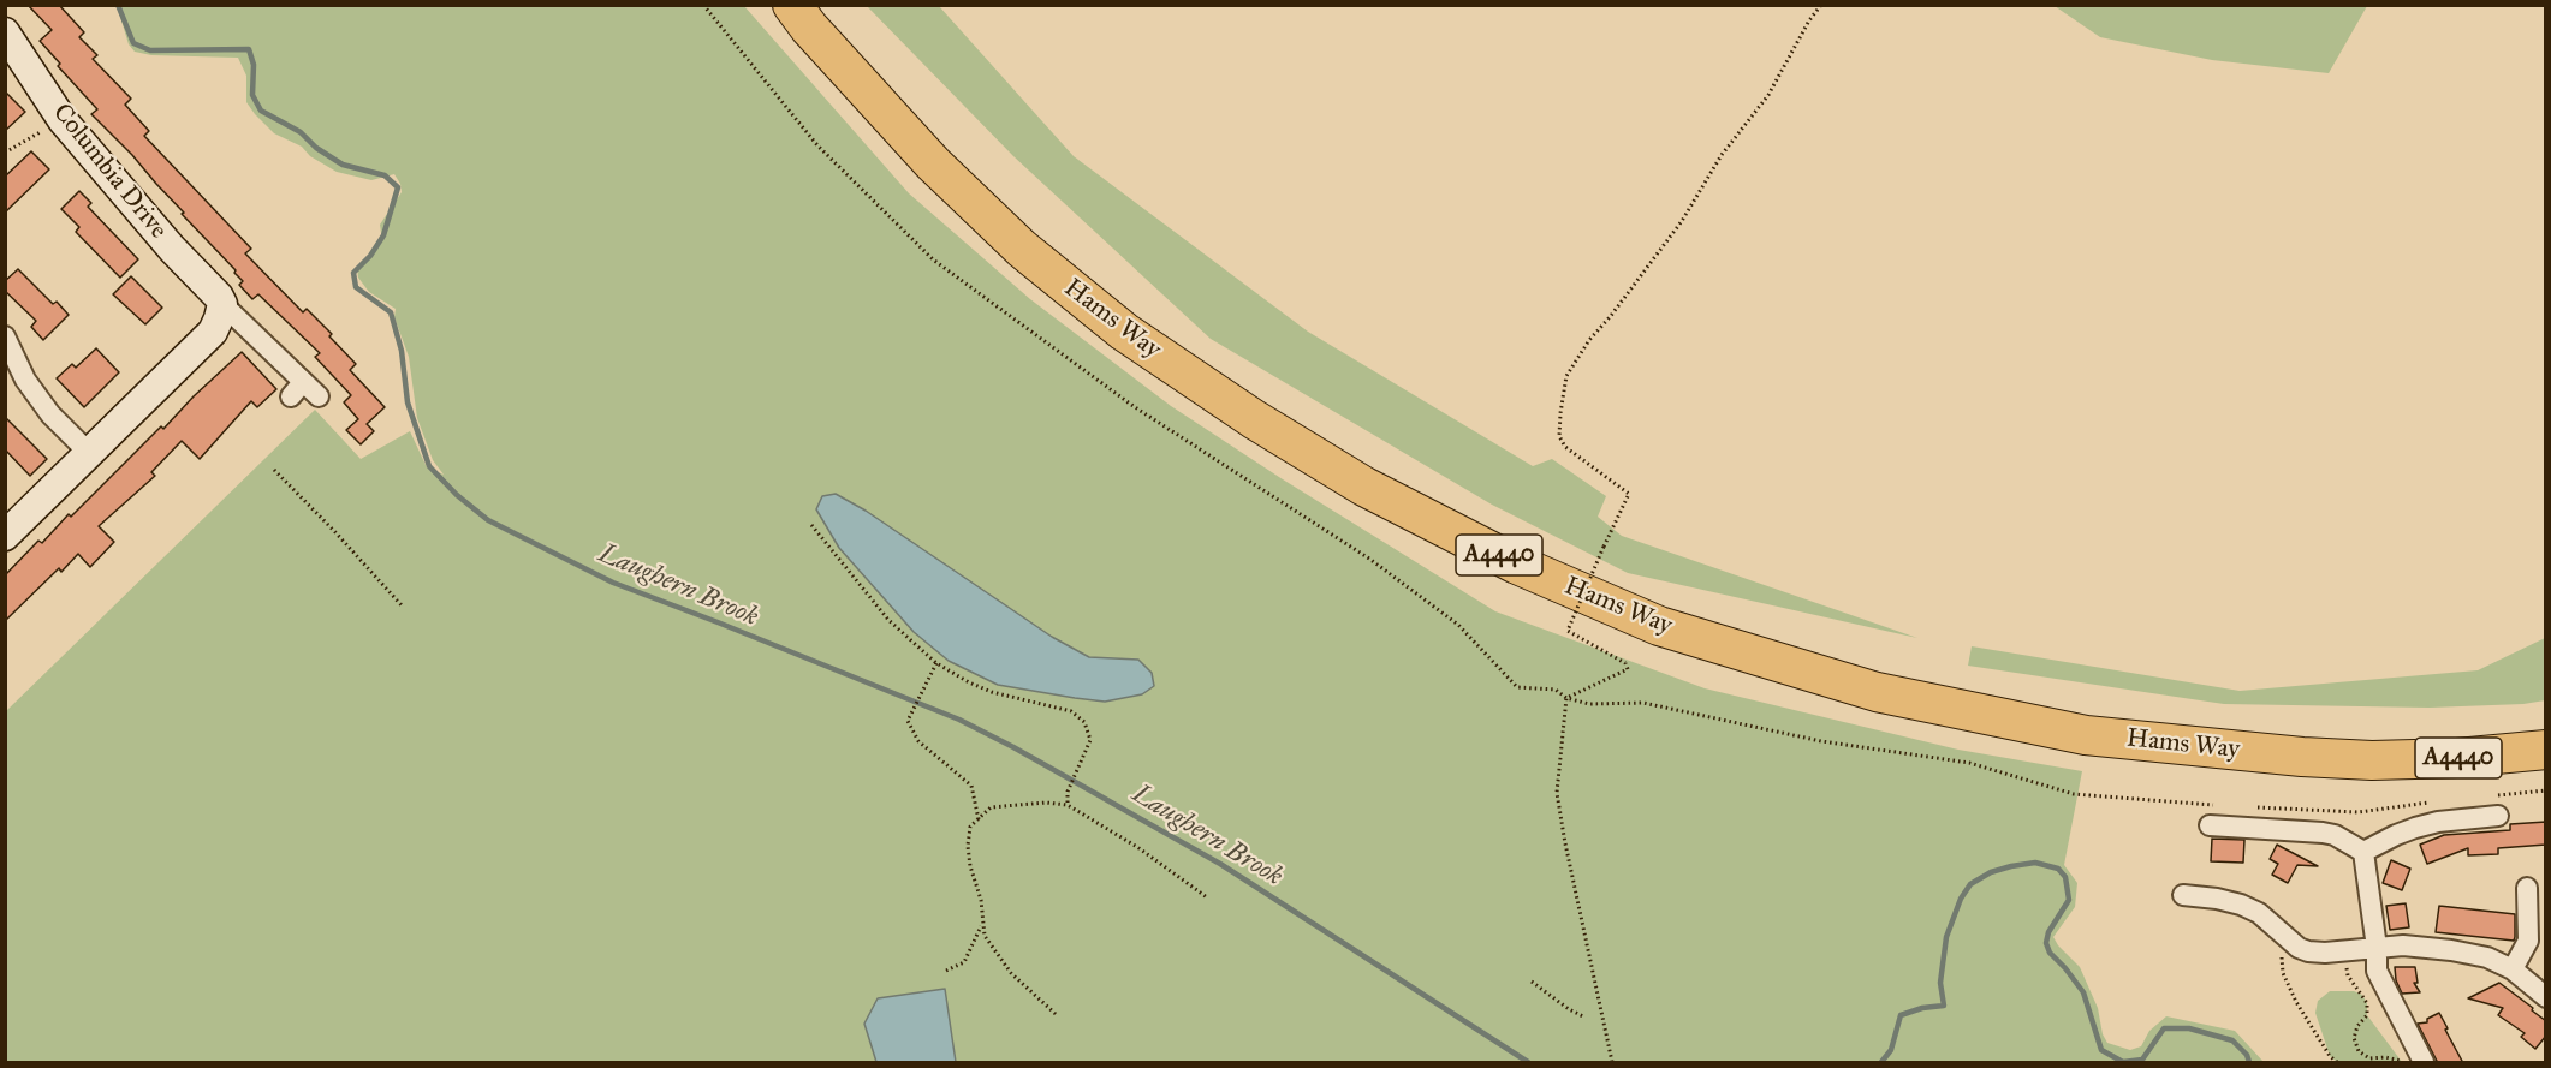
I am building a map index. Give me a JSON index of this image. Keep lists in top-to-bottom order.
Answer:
{
  "streets": {
    "highway": ["Hams Way", "A4440"],
    "street": ["Columbia Drive"]
  },
  "water": ["Laughern Brook"]
}
